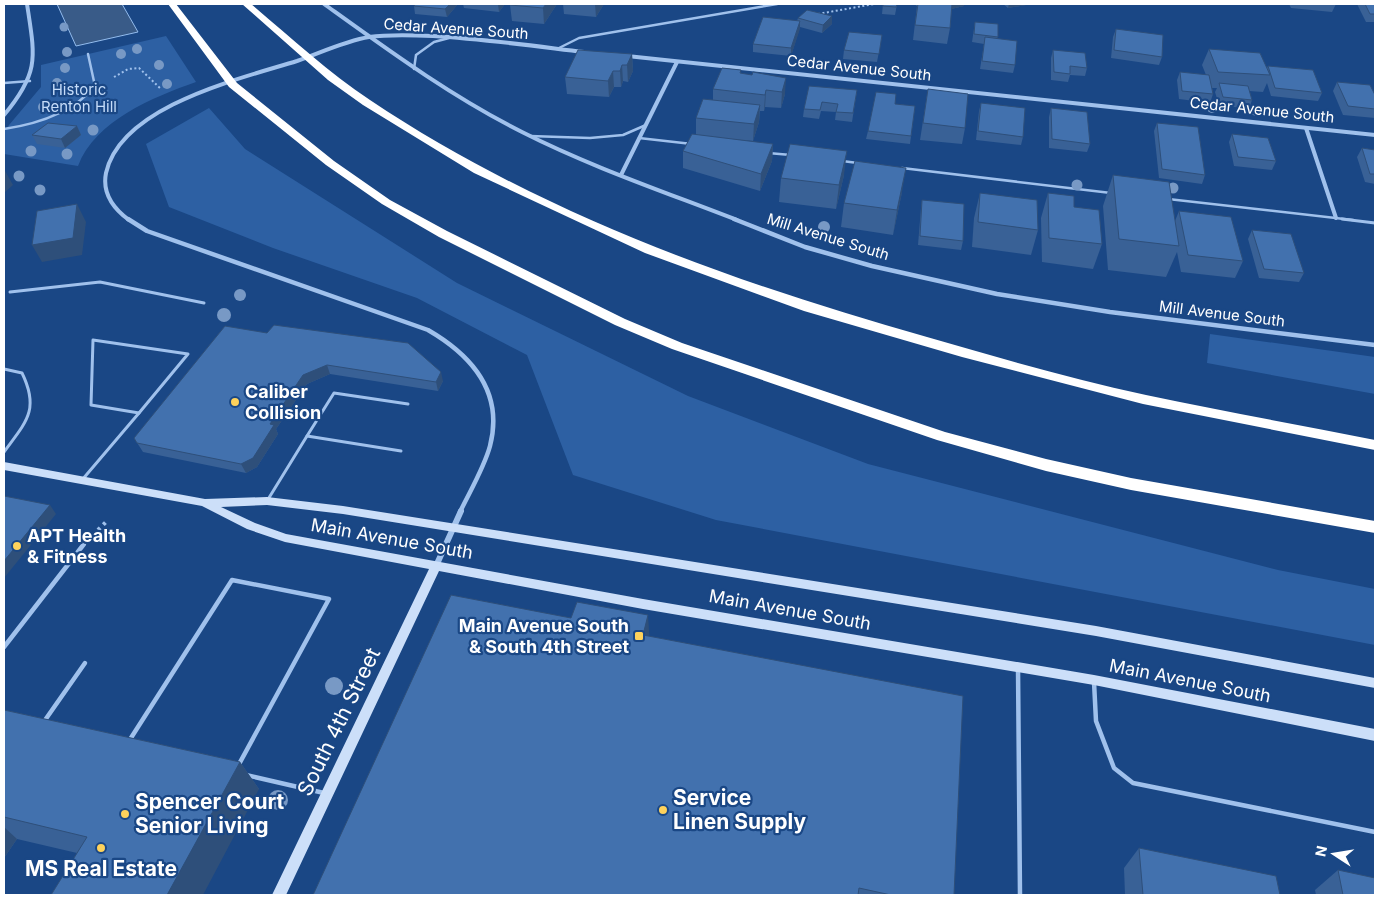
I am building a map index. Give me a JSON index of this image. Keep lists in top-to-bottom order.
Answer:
{
  "streets": {
    "main road": ["Main Avenue South", "South 4th Street"],
    "street": ["Cedar Avenue South", "Mill Avenue South"]
  },
  "crossings": [
    ["Cedar Avenue South", "Mill Avenue South"],
    ["Cedar Avenue South", "Main Avenue South"],
    ["Cedar Avenue South", "South 4th Street"],
    ["Main Avenue South", "South 4th Street"]
  ],
  "parks": ["Historic Renton Hill"],
  "places": {
    "other": [
      "Caliber Collision",
      "APT Health & Fitness",
      "Service Linen Supply",
      "Spencer Court Senior Living",
      "MS Real Estate"
    ],
    "transit": ["Main Avenue South & South 4th Street"]
  },
  "north": "left"
}
